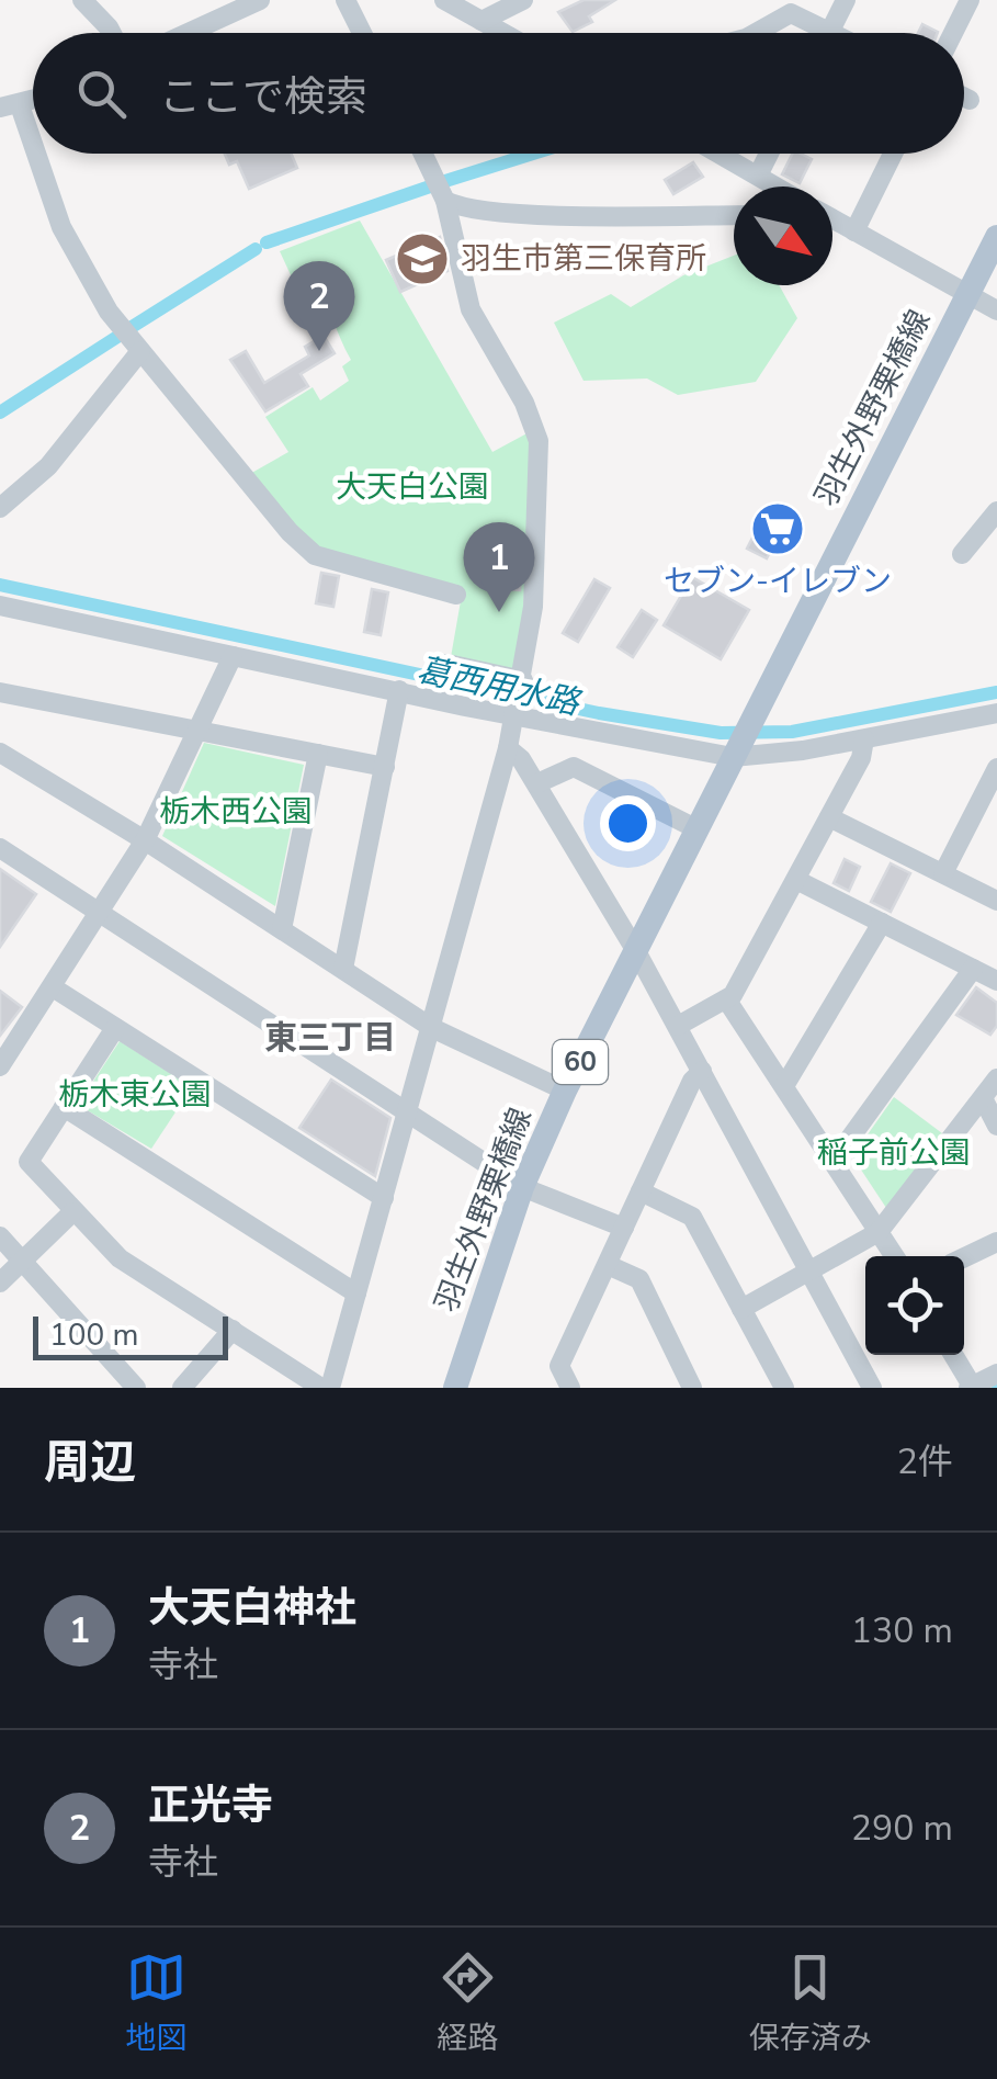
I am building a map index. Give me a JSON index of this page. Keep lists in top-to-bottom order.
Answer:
{
  "streets": {
    "main road": ["羽生外野栗橋線", "60"]
  },
  "districts": ["東三丁目"],
  "water": ["葛西用水路"],
  "parks": [
    "大天白公園",
    "栃木西公園",
    "栃木東公園",
    "稲子前公園"
  ],
  "places": {
    "school or university": ["羽生市第三保育所"],
    "supermarket": ["セブン-イレブン"]
  },
  "scale_bar": "100 m",
  "north": "bottom right",
  "page": {
    "search": "ここで検索",
    "pins": ["2", "1"],
    "scale": "100 m",
    "heading": ["周辺", "2件"],
    "list": [
      {
        "mark": "1",
        "name": "大天白神社",
        "note": "寺社",
        "value": "130 m"
      },
      {
        "mark": "2",
        "name": "正光寺",
        "note": "寺社",
        "value": "290 m"
      }
    ],
    "nav": ["地図", "経路", "保存済み"]
  }
}
